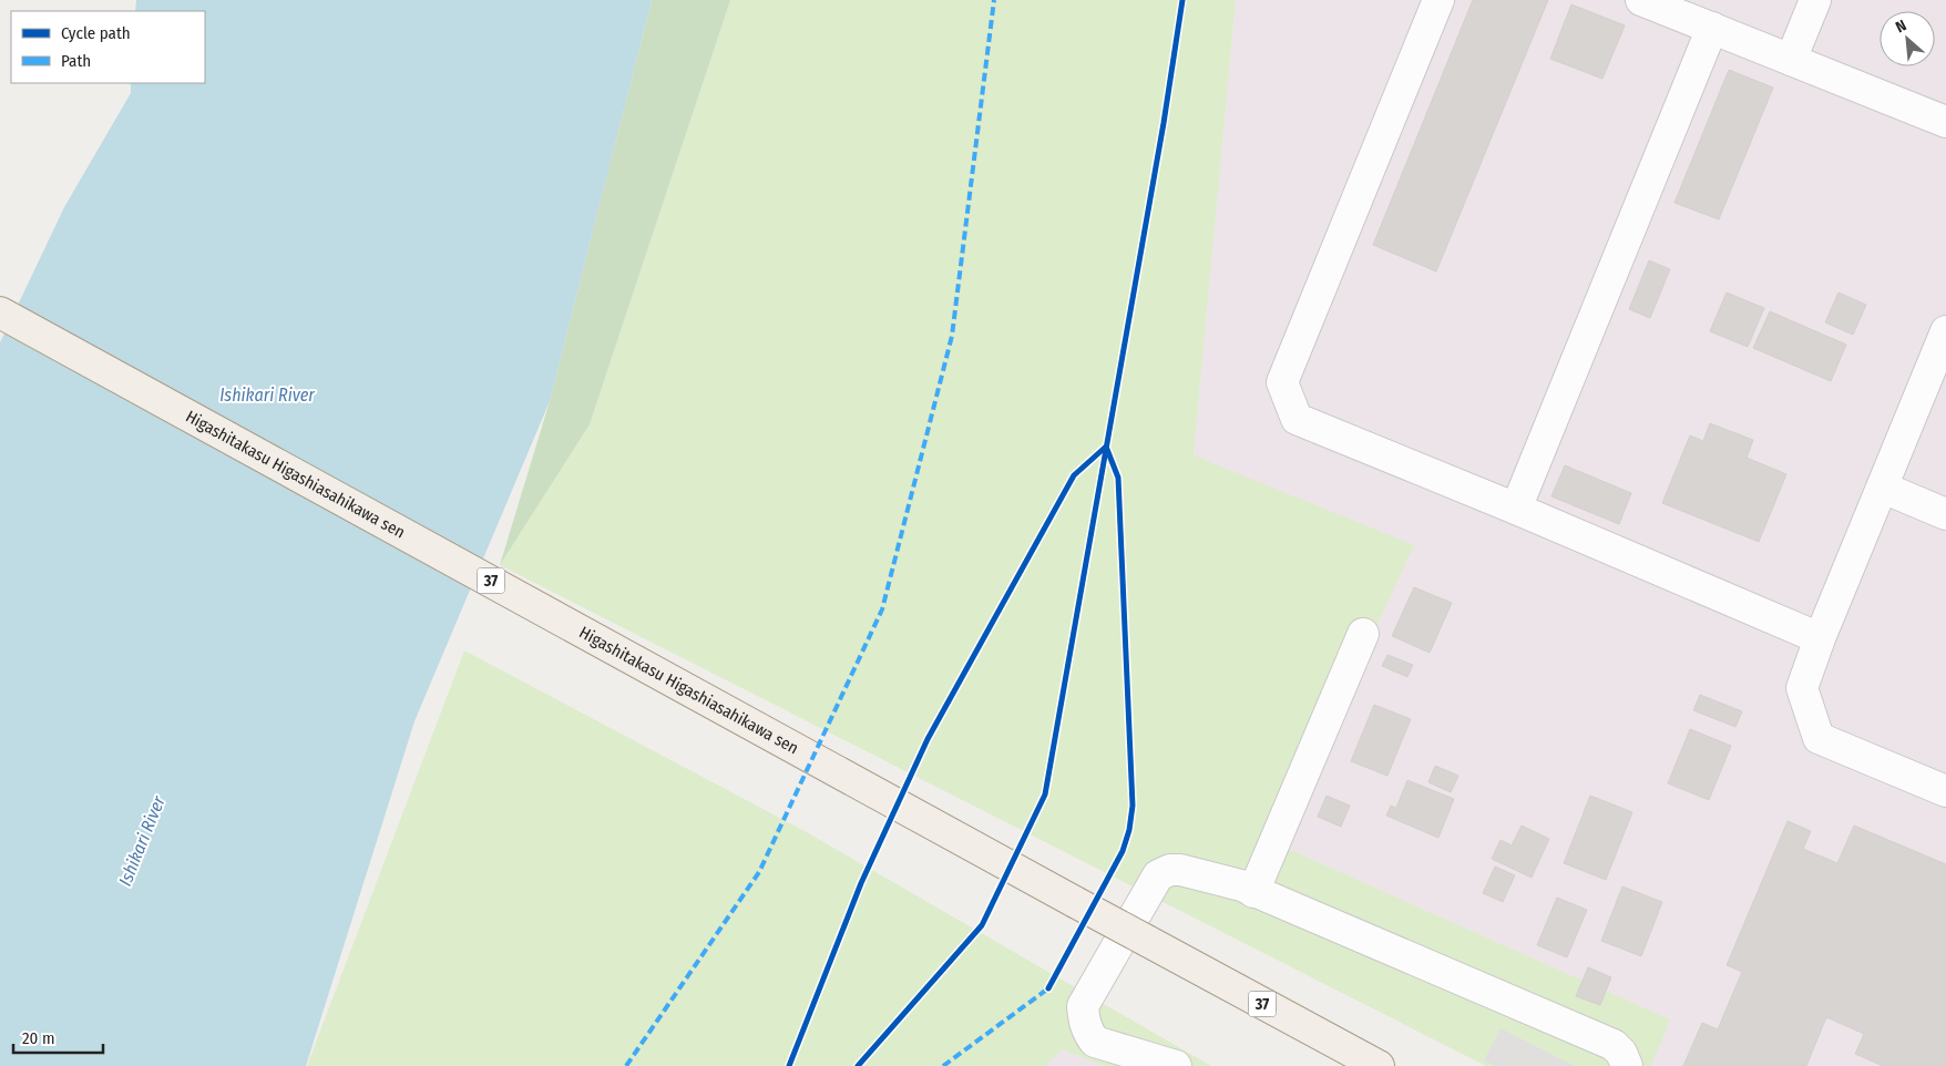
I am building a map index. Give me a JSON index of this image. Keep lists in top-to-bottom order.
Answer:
{
  "streets": {
    "main road": ["Higashitakasu Higashiasahikawa sen", "37"]
  },
  "water": ["Ishikari River"],
  "legend": ["Cycle path", "Path"],
  "scale_bar": "20 m",
  "north": "top left"
}
